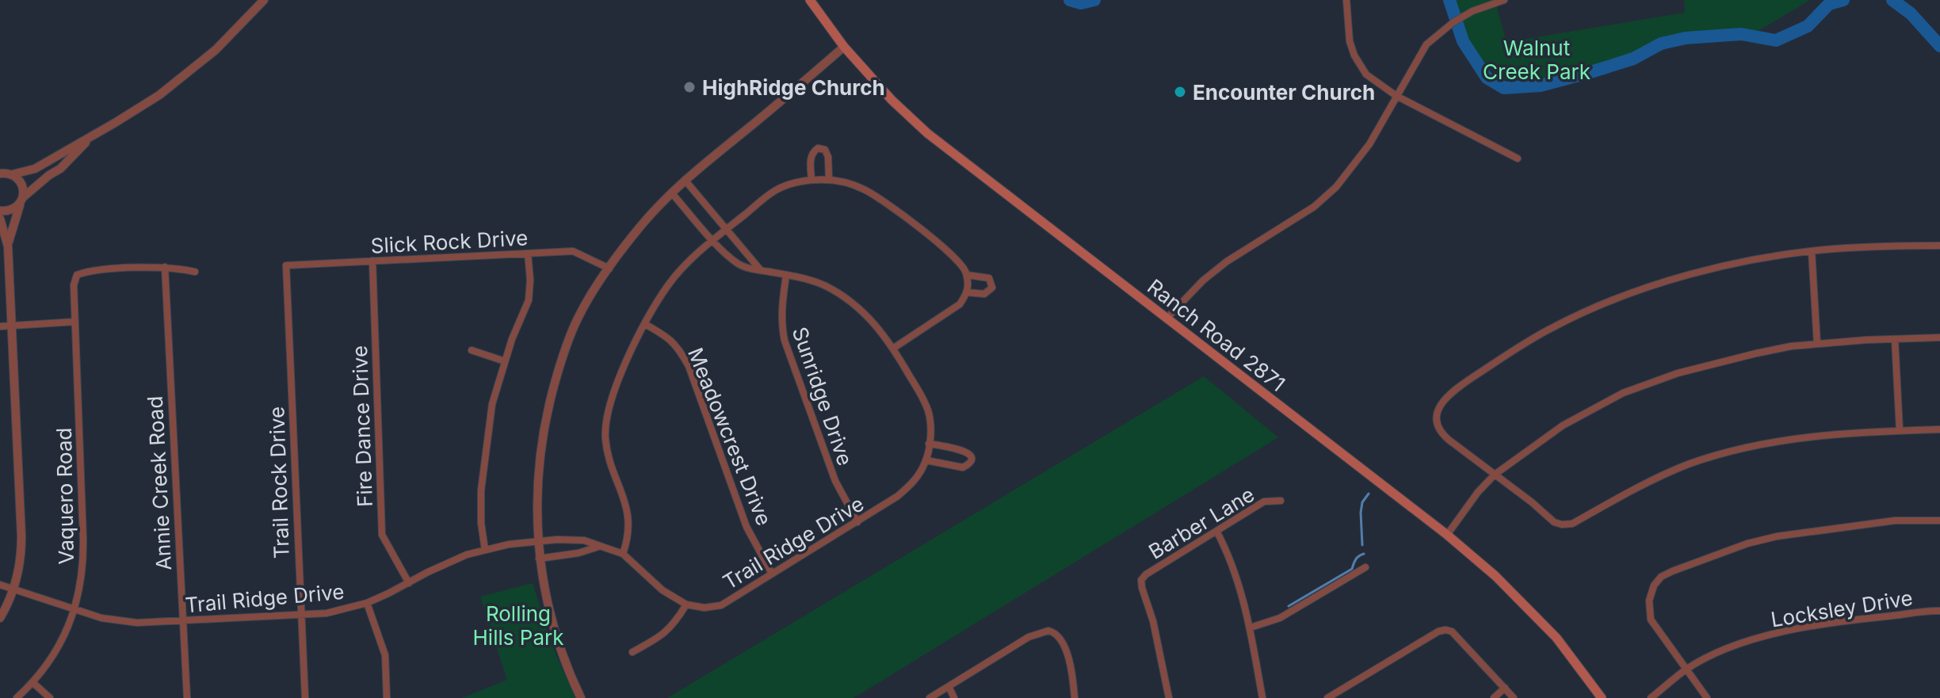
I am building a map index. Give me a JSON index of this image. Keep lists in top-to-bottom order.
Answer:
{
  "streets": {
    "main road": ["Ranch Road 2871"],
    "street": [
      "Slick Rock Drive",
      "Sunridge Drive",
      "Fire Dance Drive",
      "Meadowcrest Drive",
      "Trail Rock Drive",
      "Annie Creek Road",
      "Vaquero Road",
      "Barber Lane",
      "Trail Ridge Drive",
      "Locksley Drive"
    ]
  },
  "crossings": [
    ["Slick Rock Drive", "Fire Dance Drive"],
    ["Slick Rock Drive", "Trail Rock Drive"],
    ["Sunridge Drive", "Trail Ridge Drive"],
    ["Fire Dance Drive", "Trail Ridge Drive"],
    ["Meadowcrest Drive", "Trail Ridge Drive"],
    ["Trail Rock Drive", "Trail Ridge Drive"],
    ["Annie Creek Road", "Vaquero Road"],
    ["Annie Creek Road", "Trail Ridge Drive"],
    ["Vaquero Road", "Trail Ridge Drive"]
  ],
  "parks": ["Walnut Creek Park", "Rolling Hills Park"],
  "places": ["HighRidge Church", "Encounter Church"]
}
